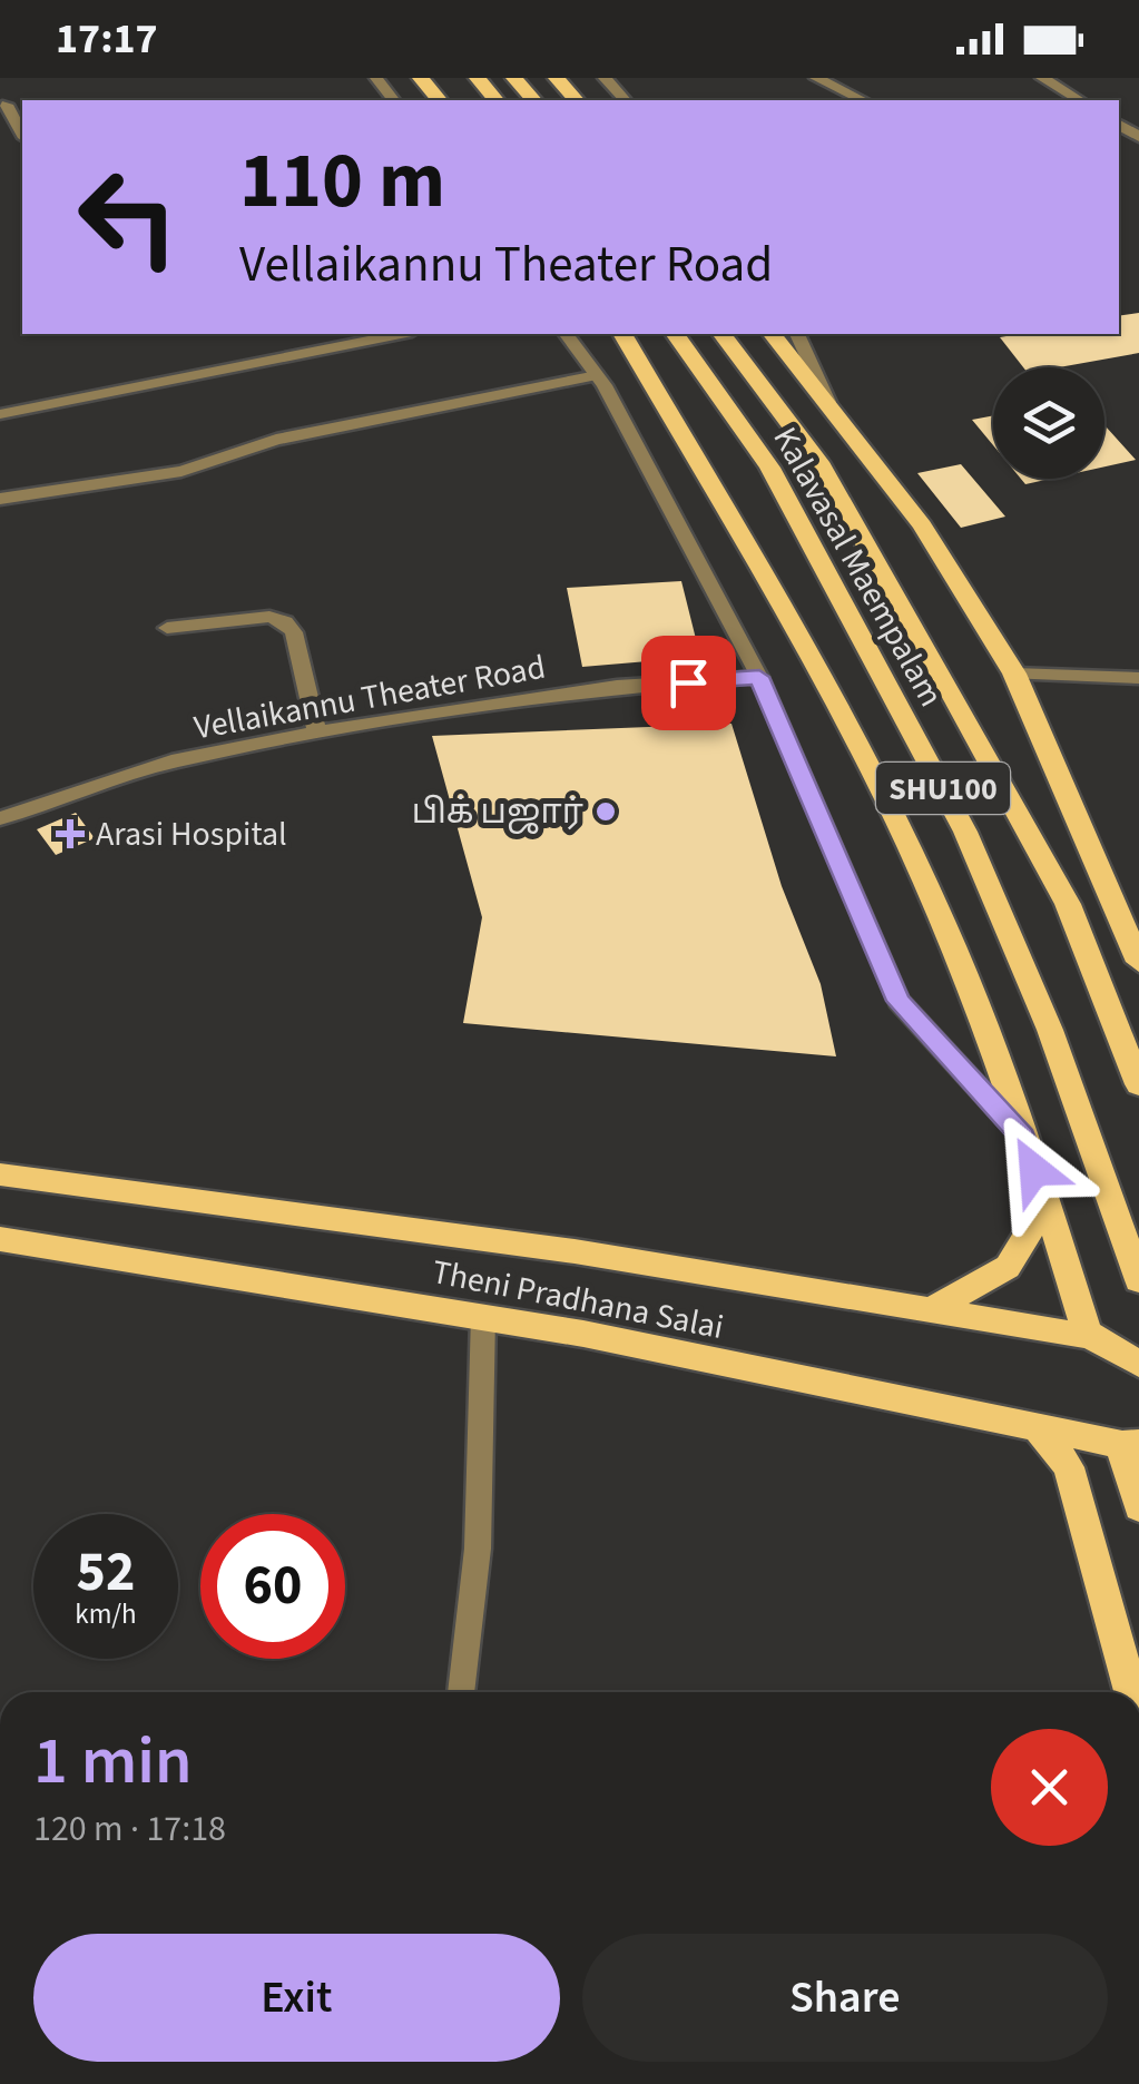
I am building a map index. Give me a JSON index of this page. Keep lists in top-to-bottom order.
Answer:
{
  "streets": {
    "main road": ["Kalavasal Maempalam", "SHU100", "Theni Pradhana Salai"],
    "street": ["Vellaikannu Theater Road"]
  },
  "places": {
    "other": ["பிக் பஜார்"],
    "health": ["Arasi Hospital"]
  },
  "page": {
    "status": "17:17",
    "turn": ["110 m", "Vellaikannu Theater Road"],
    "speed": "52 km/h",
    "limit": "60",
    "heading": ["1 min", "120 m · 17:18"],
    "buttons": ["Exit", "Share"]
  }
}
